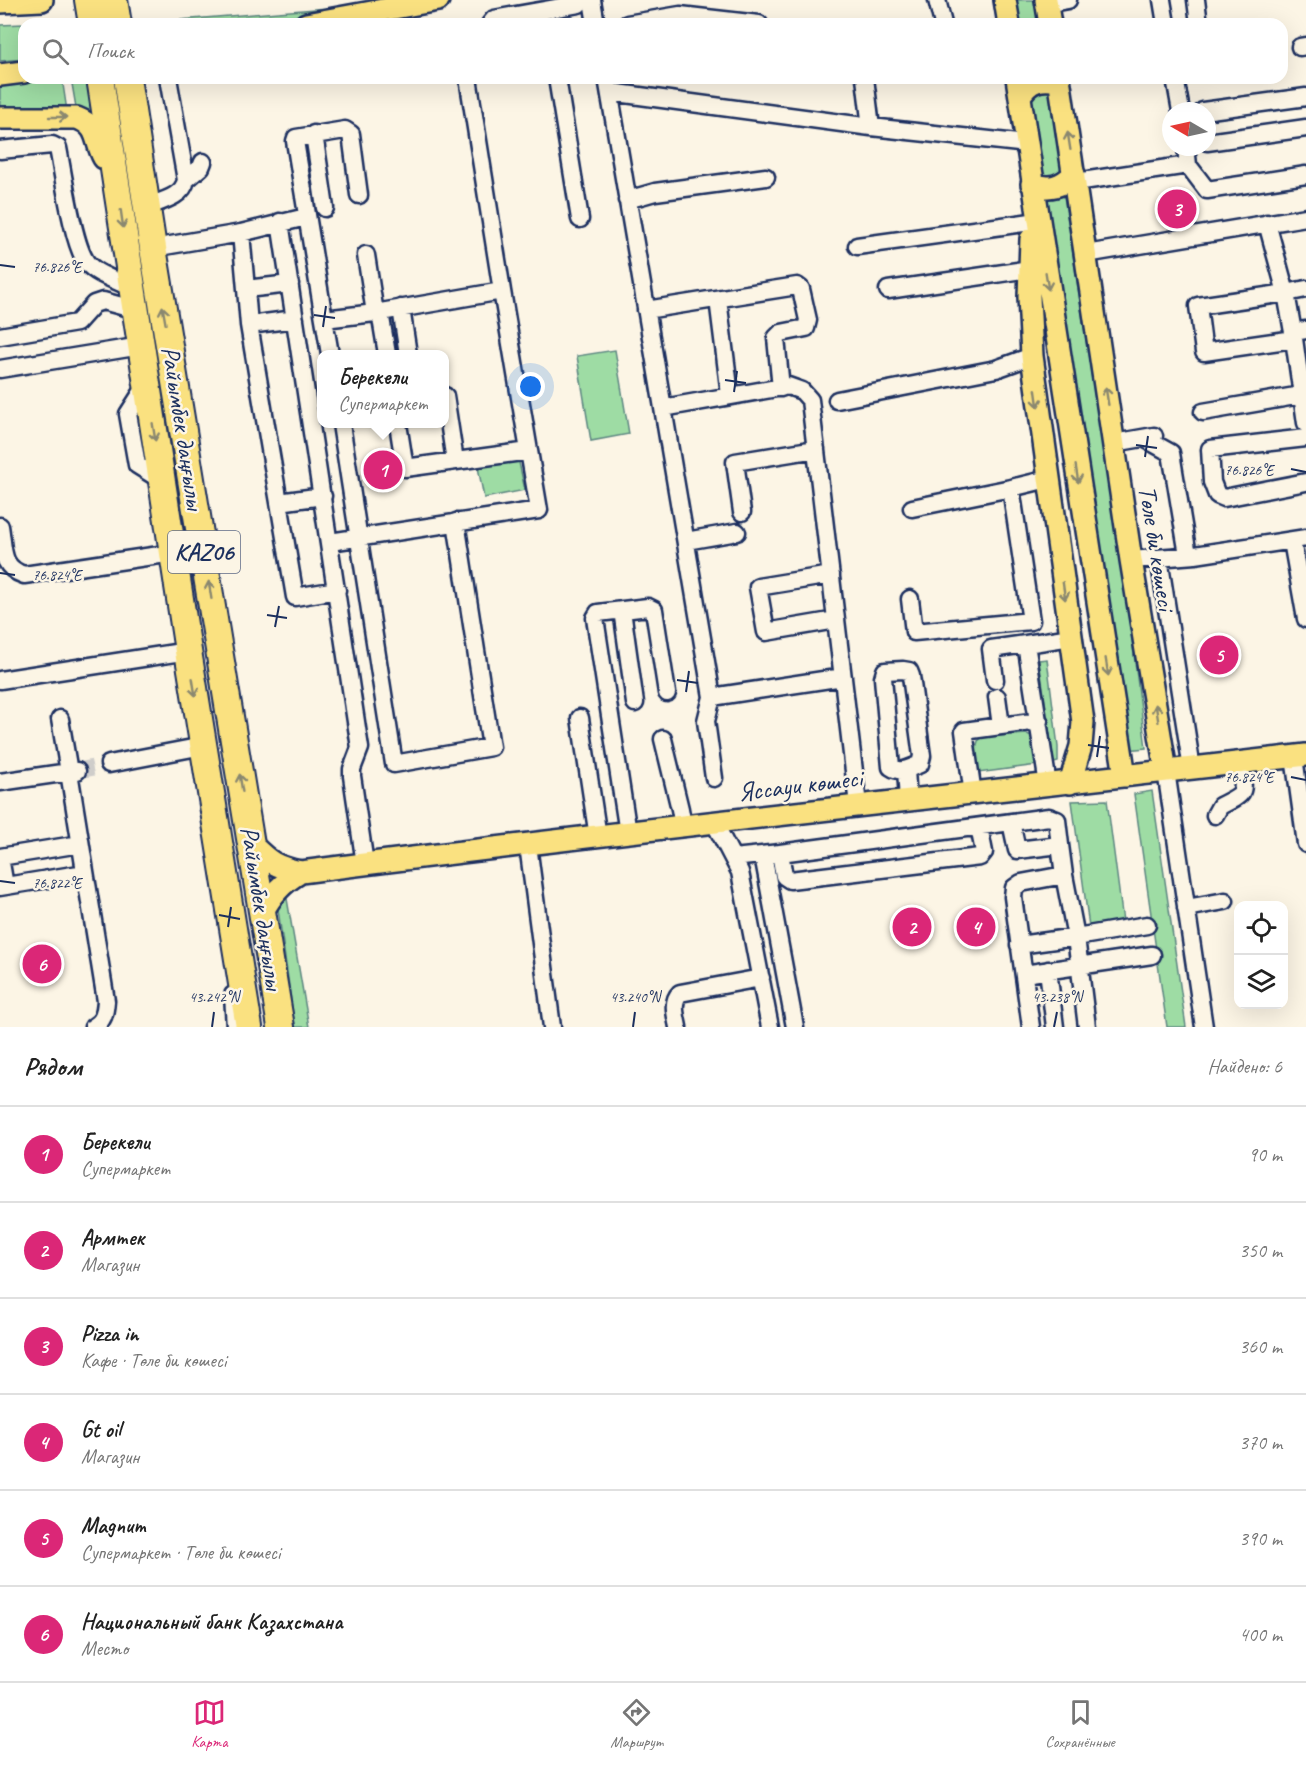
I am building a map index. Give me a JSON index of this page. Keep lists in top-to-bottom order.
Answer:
{
  "streets": {
    "highway": ["Райымбек даңғылы", "KАZ06"],
    "main road": ["Төле би көшесі", "Яссауи көшесі"]
  },
  "crossings": [
    ["Төле би көшесі", "Яссауи көшесі"]
  ],
  "north": "left",
  "page": {
    "search": "Поиск",
    "pins": [
      "3",
      "1",
      "5",
      "2",
      "4",
      "6"
    ],
    "popup": ["Берекели", "Супермаркет"],
    "heading": ["Рядом", "Найдено: 6"],
    "list": [
      {
        "mark": "1",
        "name": "Берекели",
        "note": "Супермаркет",
        "value": "90 m"
      },
      {
        "mark": "2",
        "name": "Армтек",
        "note": "Магазин",
        "value": "350 m"
      },
      {
        "mark": "3",
        "name": "Pizza in",
        "note": "Кафе · Төле би көшесі",
        "value": "360 m"
      },
      {
        "mark": "4",
        "name": "Gt oil",
        "note": "Магазин",
        "value": "370 m"
      },
      {
        "mark": "5",
        "name": "Magnum",
        "note": "Супермаркет · Төле би көшесі",
        "value": "390 m"
      },
      {
        "mark": "6",
        "name": "Национальный банк Казахстана",
        "note": "Место",
        "value": "400 m"
      }
    ],
    "nav": ["Карта", "Маршрут", "Сохранённые"]
  },
  "coordinates": [
    "76.826°E",
    "76.824°E",
    "76.822°E",
    "43.242°N",
    "43.240°N",
    "43.238°N"
  ]
}
